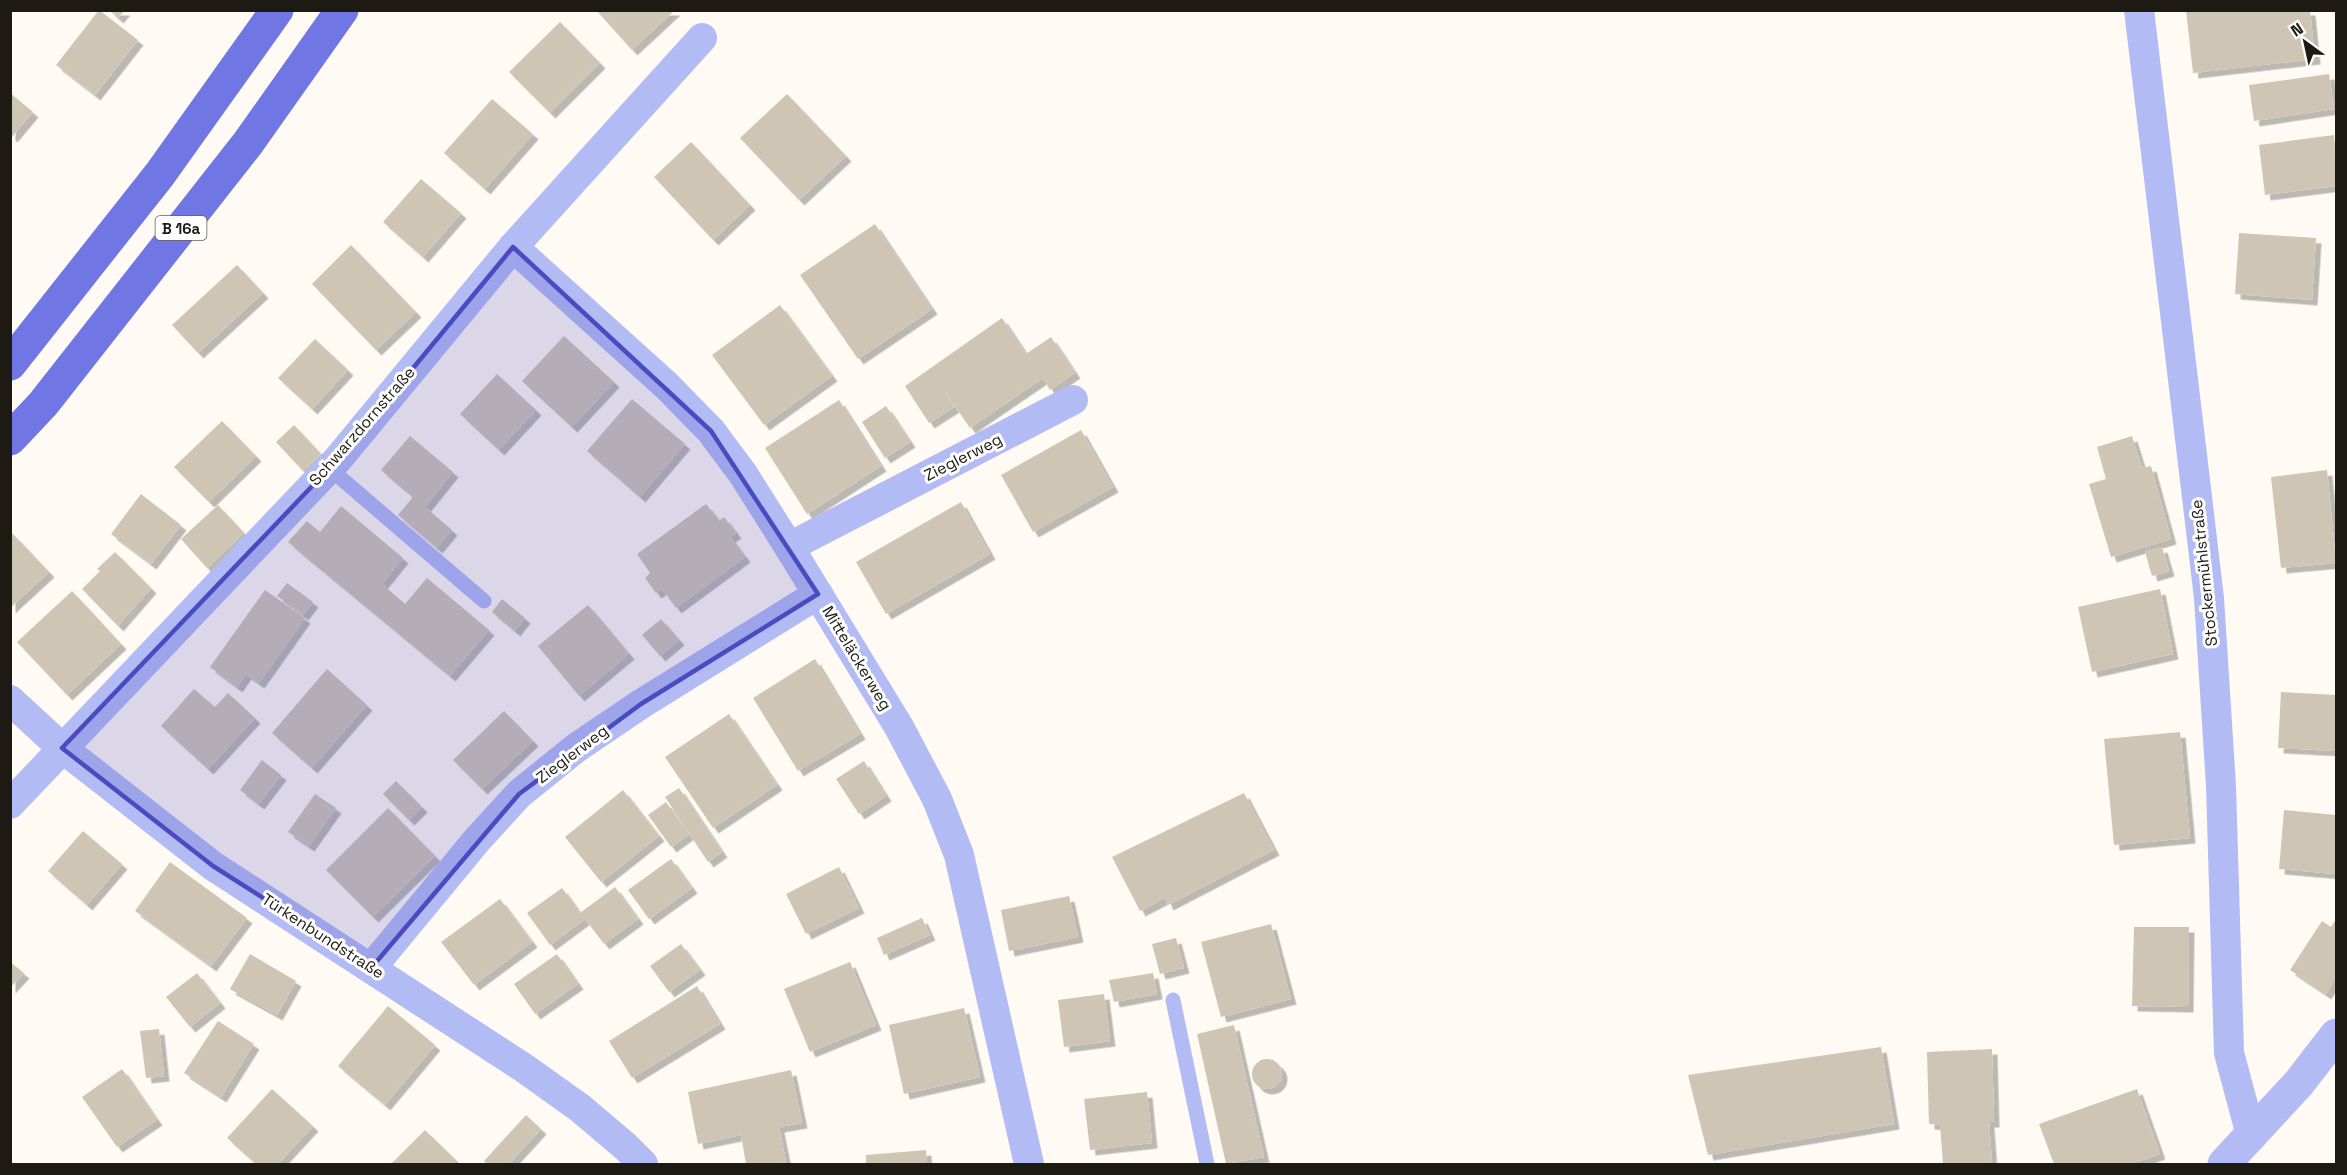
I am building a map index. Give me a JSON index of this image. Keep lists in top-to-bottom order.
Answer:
{
  "streets": {
    "highway": ["B 16a"],
    "street": [
      "Schwarzdornstraße",
      "Zieglerweg",
      "Stockermühlstraße",
      "Mitteläckerweg",
      "Türkenbundstraße"
    ]
  },
  "crossings": [
    ["Schwarzdornstraße", "Mitteläckerweg"],
    ["Schwarzdornstraße", "Türkenbundstraße"],
    ["Zieglerweg", "Mitteläckerweg"],
    ["Zieglerweg", "Türkenbundstraße"]
  ],
  "north": "top left"
}
